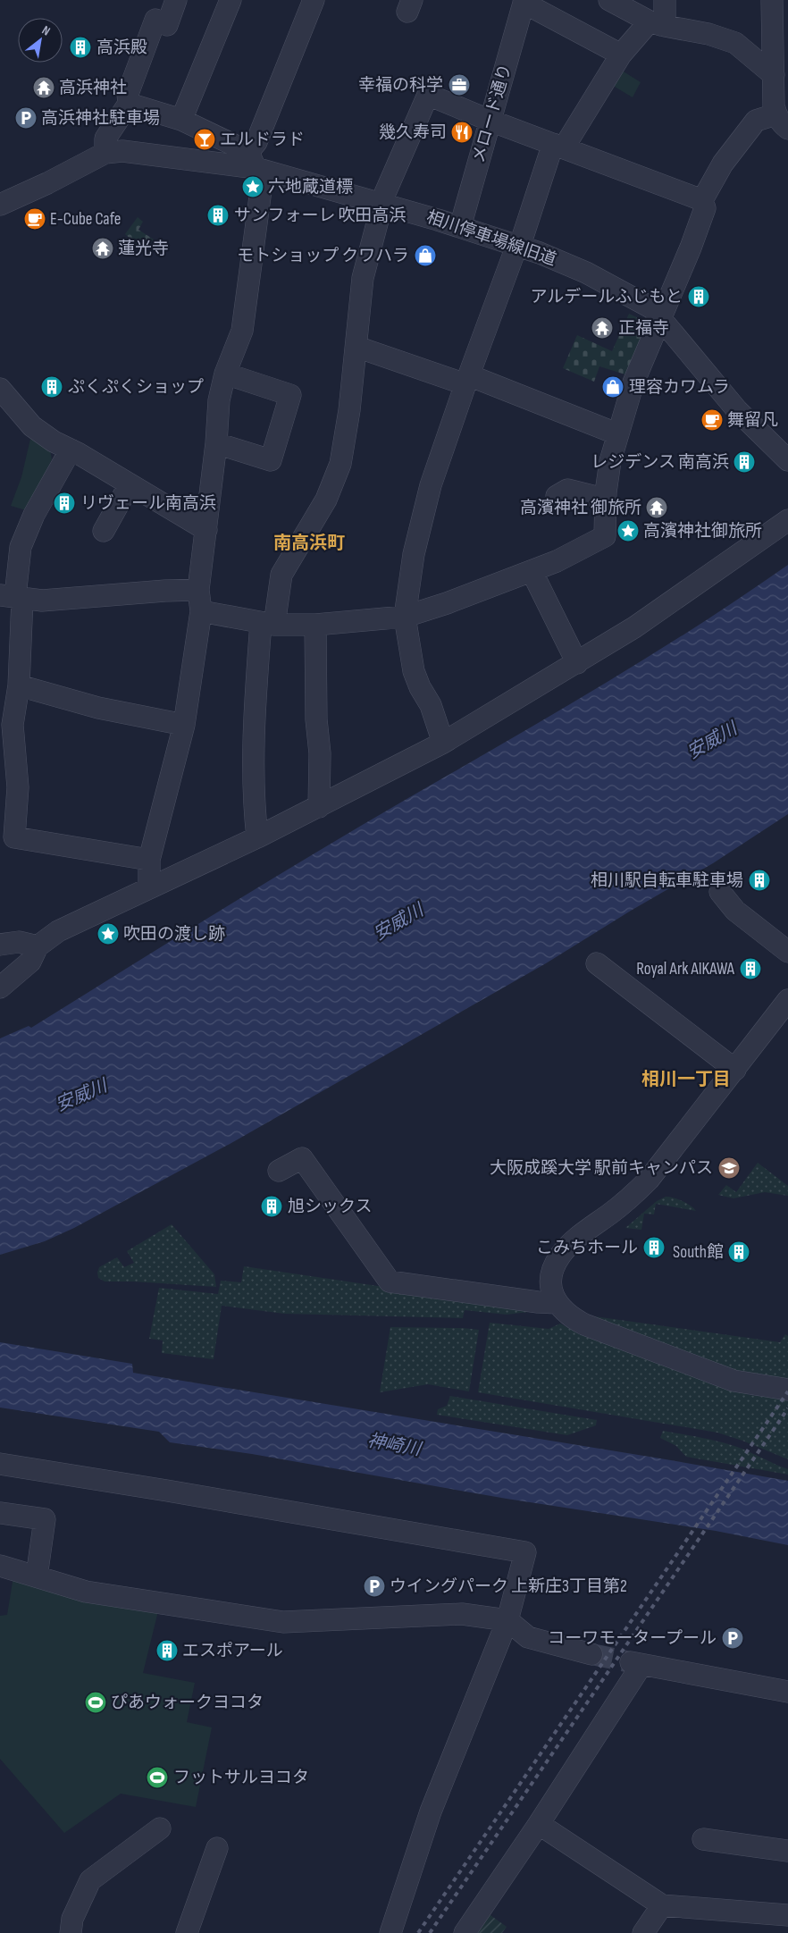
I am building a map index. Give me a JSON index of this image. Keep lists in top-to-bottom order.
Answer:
{
  "streets": {
    "street": ["メロード通り", "相川停車場線旧道"]
  },
  "crossings": [
    ["メロード通り", "相川停車場線旧道"]
  ],
  "districts": ["南高浜町", "相川一丁目"],
  "water": ["安威川", "神崎川"],
  "places": {
    "building": [
      "高浜殿",
      "サンフォーレ 吹田高浜",
      "アルデールふじもと",
      "ぷくぷくショップ",
      "レジデンス 南高浜",
      "リヴェール南高浜",
      "相川駅自転車駐車場",
      "Royal Ark AIKAWA",
      "旭シックス",
      "こみちホール",
      "South館",
      "エスポアール"
    ],
    "office": ["幸福の科学"],
    "temple": [
      "高浜神社",
      "蓮光寺",
      "正福寺",
      "高濱神社 御旅所"
    ],
    "parking": ["高浜神社駐車場", "ウイングパーク 上新庄3丁目第2", "コーワモータープール"],
    "restaurant": ["幾久寿司"],
    "bar": ["エルドラド"],
    "place": ["六地蔵道標", "高濱神社御旅所", "吹田の渡し跡"],
    "cafe": ["E-Cube Cafe", "舞留凡"],
    "shop": ["モトショップ クワハラ", "理容カワムラ"],
    "school or university": ["大阪成蹊大学 駅前キャンパス"],
    "sports": ["ぴあウォークヨコタ", "フットサルヨコタ"]
  },
  "north": "top right"
}
